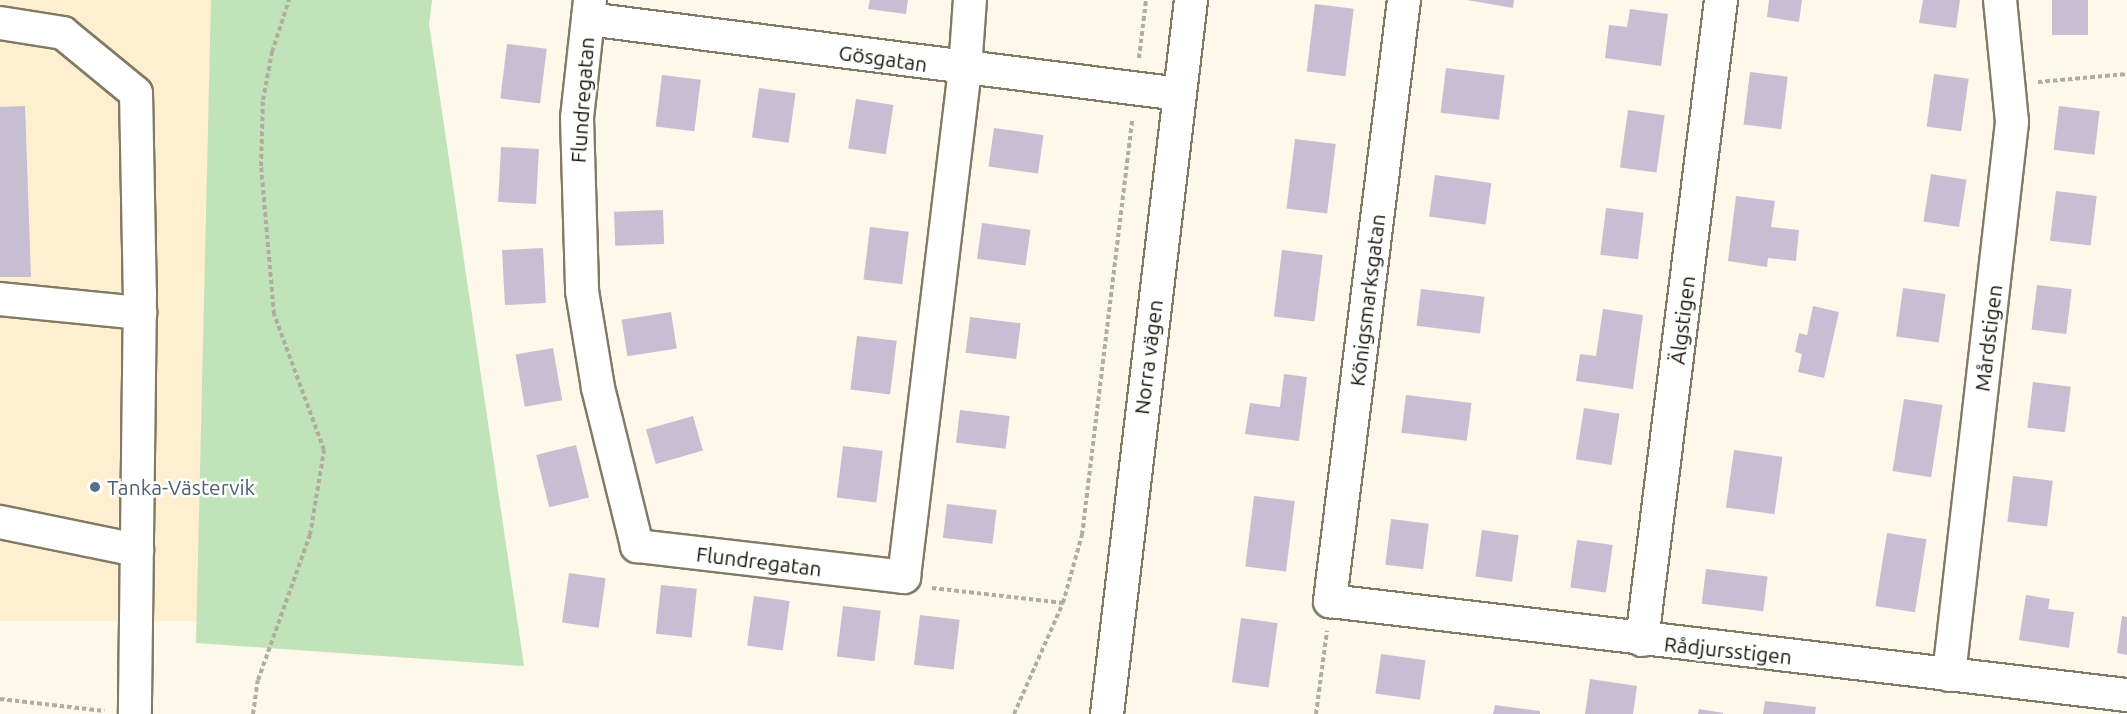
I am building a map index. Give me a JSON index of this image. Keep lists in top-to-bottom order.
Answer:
{
  "streets": {
    "street": [
      "Gösgatan",
      "Flundregatan",
      "Königsmarksgatan",
      "Älgstigen",
      "Mårdstigen",
      "Norra vägen",
      "Rådjursstigen"
    ]
  },
  "crossings": [
    ["Gösgatan", "Flundregatan"],
    ["Gösgatan", "Norra vägen"],
    ["Königsmarksgatan", "Rådjursstigen"],
    ["Älgstigen", "Rådjursstigen"],
    ["Mårdstigen", "Rådjursstigen"]
  ],
  "places": ["Tanka-Västervik"]
}
